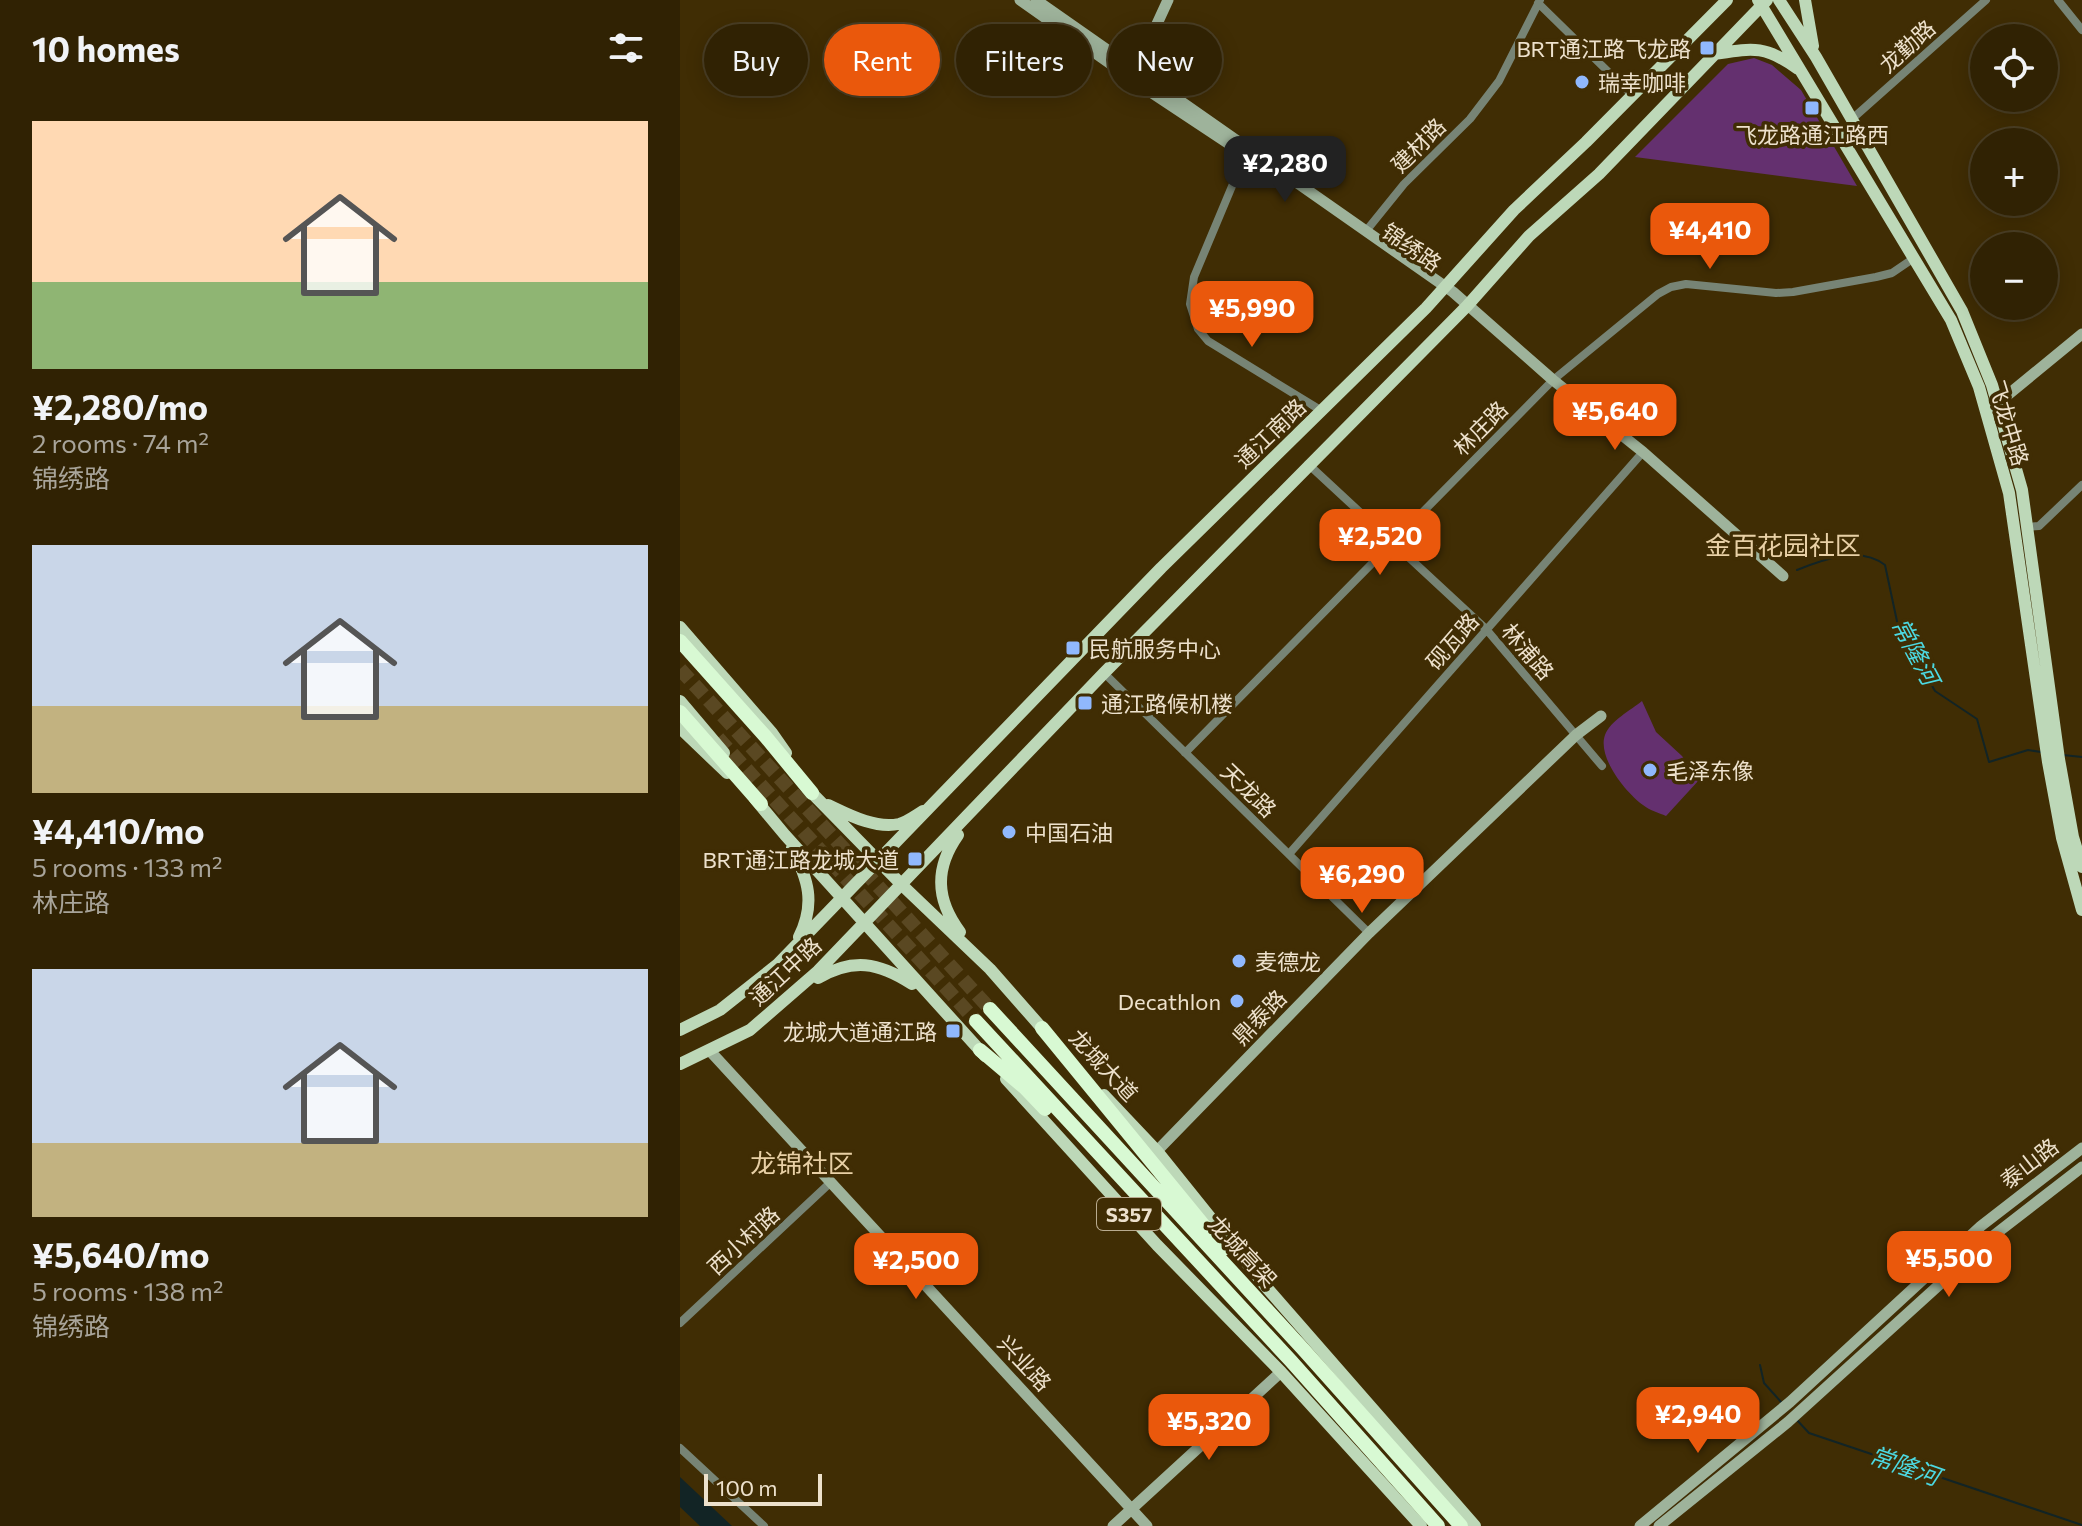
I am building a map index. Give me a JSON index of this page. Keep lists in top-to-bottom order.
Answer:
{
  "streets": {
    "highway": ["龙城高架"],
    "main road": [
      "飞龙中路",
      "通江南路",
      "通江中路",
      "龙城大道",
      "S357"
    ],
    "street": [
      "龙勤路",
      "建材路",
      "锦绣路",
      "林庄路",
      "砚瓦路",
      "林浦路",
      "天龙路",
      "鼎泰路",
      "泰山路",
      "西小村路",
      "兴业路"
    ]
  },
  "crossings": [
    ["龙勤路", "飞龙中路"],
    ["建材路", "锦绣路"],
    ["锦绣路", "林庄路"],
    ["锦绣路", "通江南路"],
    ["锦绣路", "砚瓦路"],
    ["飞龙中路", "林庄路"],
    ["林庄路", "林浦路"],
    ["林庄路", "天龙路"],
    ["通江南路", "通江中路"],
    ["通江南路", "龙城大道"],
    ["砚瓦路", "林浦路"],
    ["砚瓦路", "天龙路"],
    ["林浦路", "鼎泰路"],
    ["天龙路", "鼎泰路"],
    ["通江中路", "龙城大道"],
    ["通江中路", "兴业路"],
    ["鼎泰路", "龙城大道"],
    ["西小村路", "兴业路"]
  ],
  "districts": ["金百花园社区", "龙锦社区"],
  "water": ["常隆河"],
  "places": {
    "transit": [
      "BRT通江路飞龙路",
      "飞龙路通江路西",
      "民航服务中心",
      "通江路候机楼",
      "BRT通江路龙城大道",
      "龙城大道通江路"
    ],
    "other": [
      "瑞幸咖啡",
      "毛泽东像",
      "中国石油",
      "麦德龙",
      "Decathlon"
    ]
  },
  "scale_bar": "100 m",
  "page": {
    "heading": "10 homes",
    "map_buttons": ["+", "−"],
    "chip": [
      "Buy",
      "Rent",
      "Filters",
      "New"
    ],
    "list": [
      {
        "name": "¥2,280/mo",
        "note": "2 rooms · 74 m² · 锦绣路"
      },
      {
        "name": "¥4,410/mo",
        "note": "5 rooms · 133 m² · 林庄路"
      },
      {
        "name": "¥5,640/mo",
        "note": "5 rooms · 138 m² · 锦绣路"
      }
    ],
    "price": [
      "¥2,280",
      "¥4,410",
      "¥5,990",
      "¥5,640",
      "¥2,520",
      "¥6,290",
      "¥5,500",
      "¥2,500",
      "¥2,940",
      "¥5,320"
    ],
    "scale": "100 m"
  }
}
